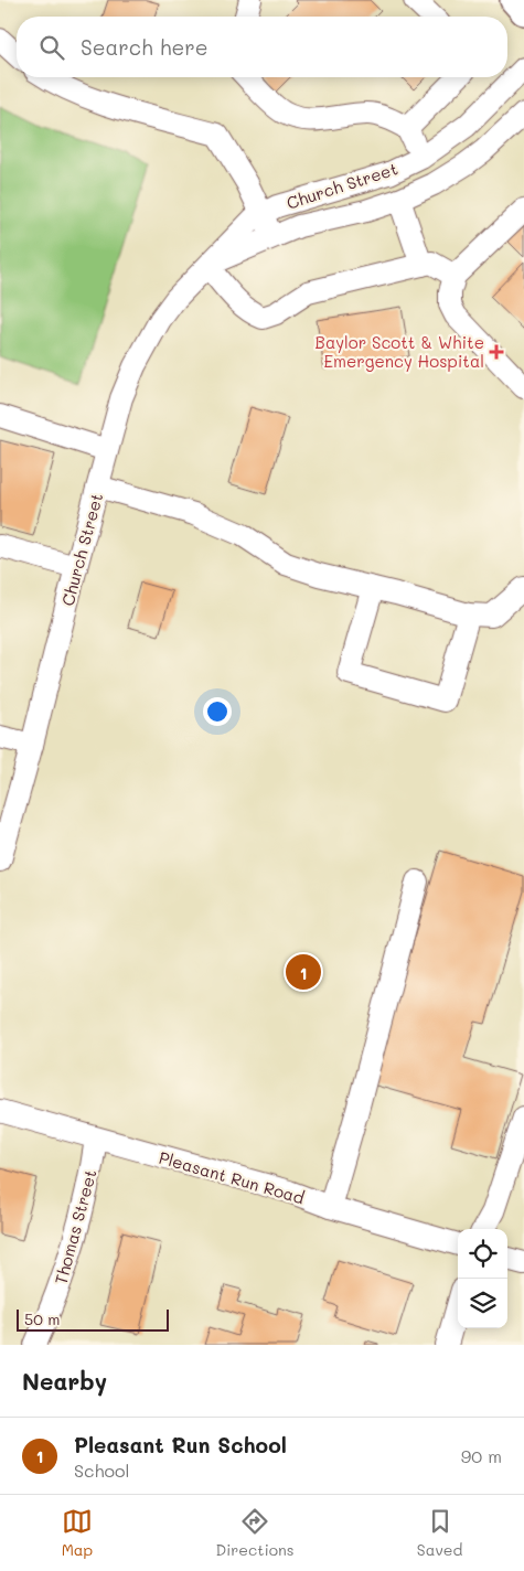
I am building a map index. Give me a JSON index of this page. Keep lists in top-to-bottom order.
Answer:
{
  "streets": {
    "street": ["Church Street", "Pleasant Run Road", "Thomas Street"]
  },
  "crossings": [
    ["Pleasant Run Road", "Thomas Street"]
  ],
  "places": {
    "health": ["Baylor Scott & White Emergency Hospital"]
  },
  "scale_bar": "50 m",
  "page": {
    "search": "Search here",
    "pins": "1",
    "scale": "50 m",
    "heading": "Nearby",
    "list": [
      {
        "mark": "1",
        "name": "Pleasant Run School",
        "note": "School",
        "value": "90 m"
      }
    ],
    "nav": ["Map", "Directions", "Saved"]
  }
}
